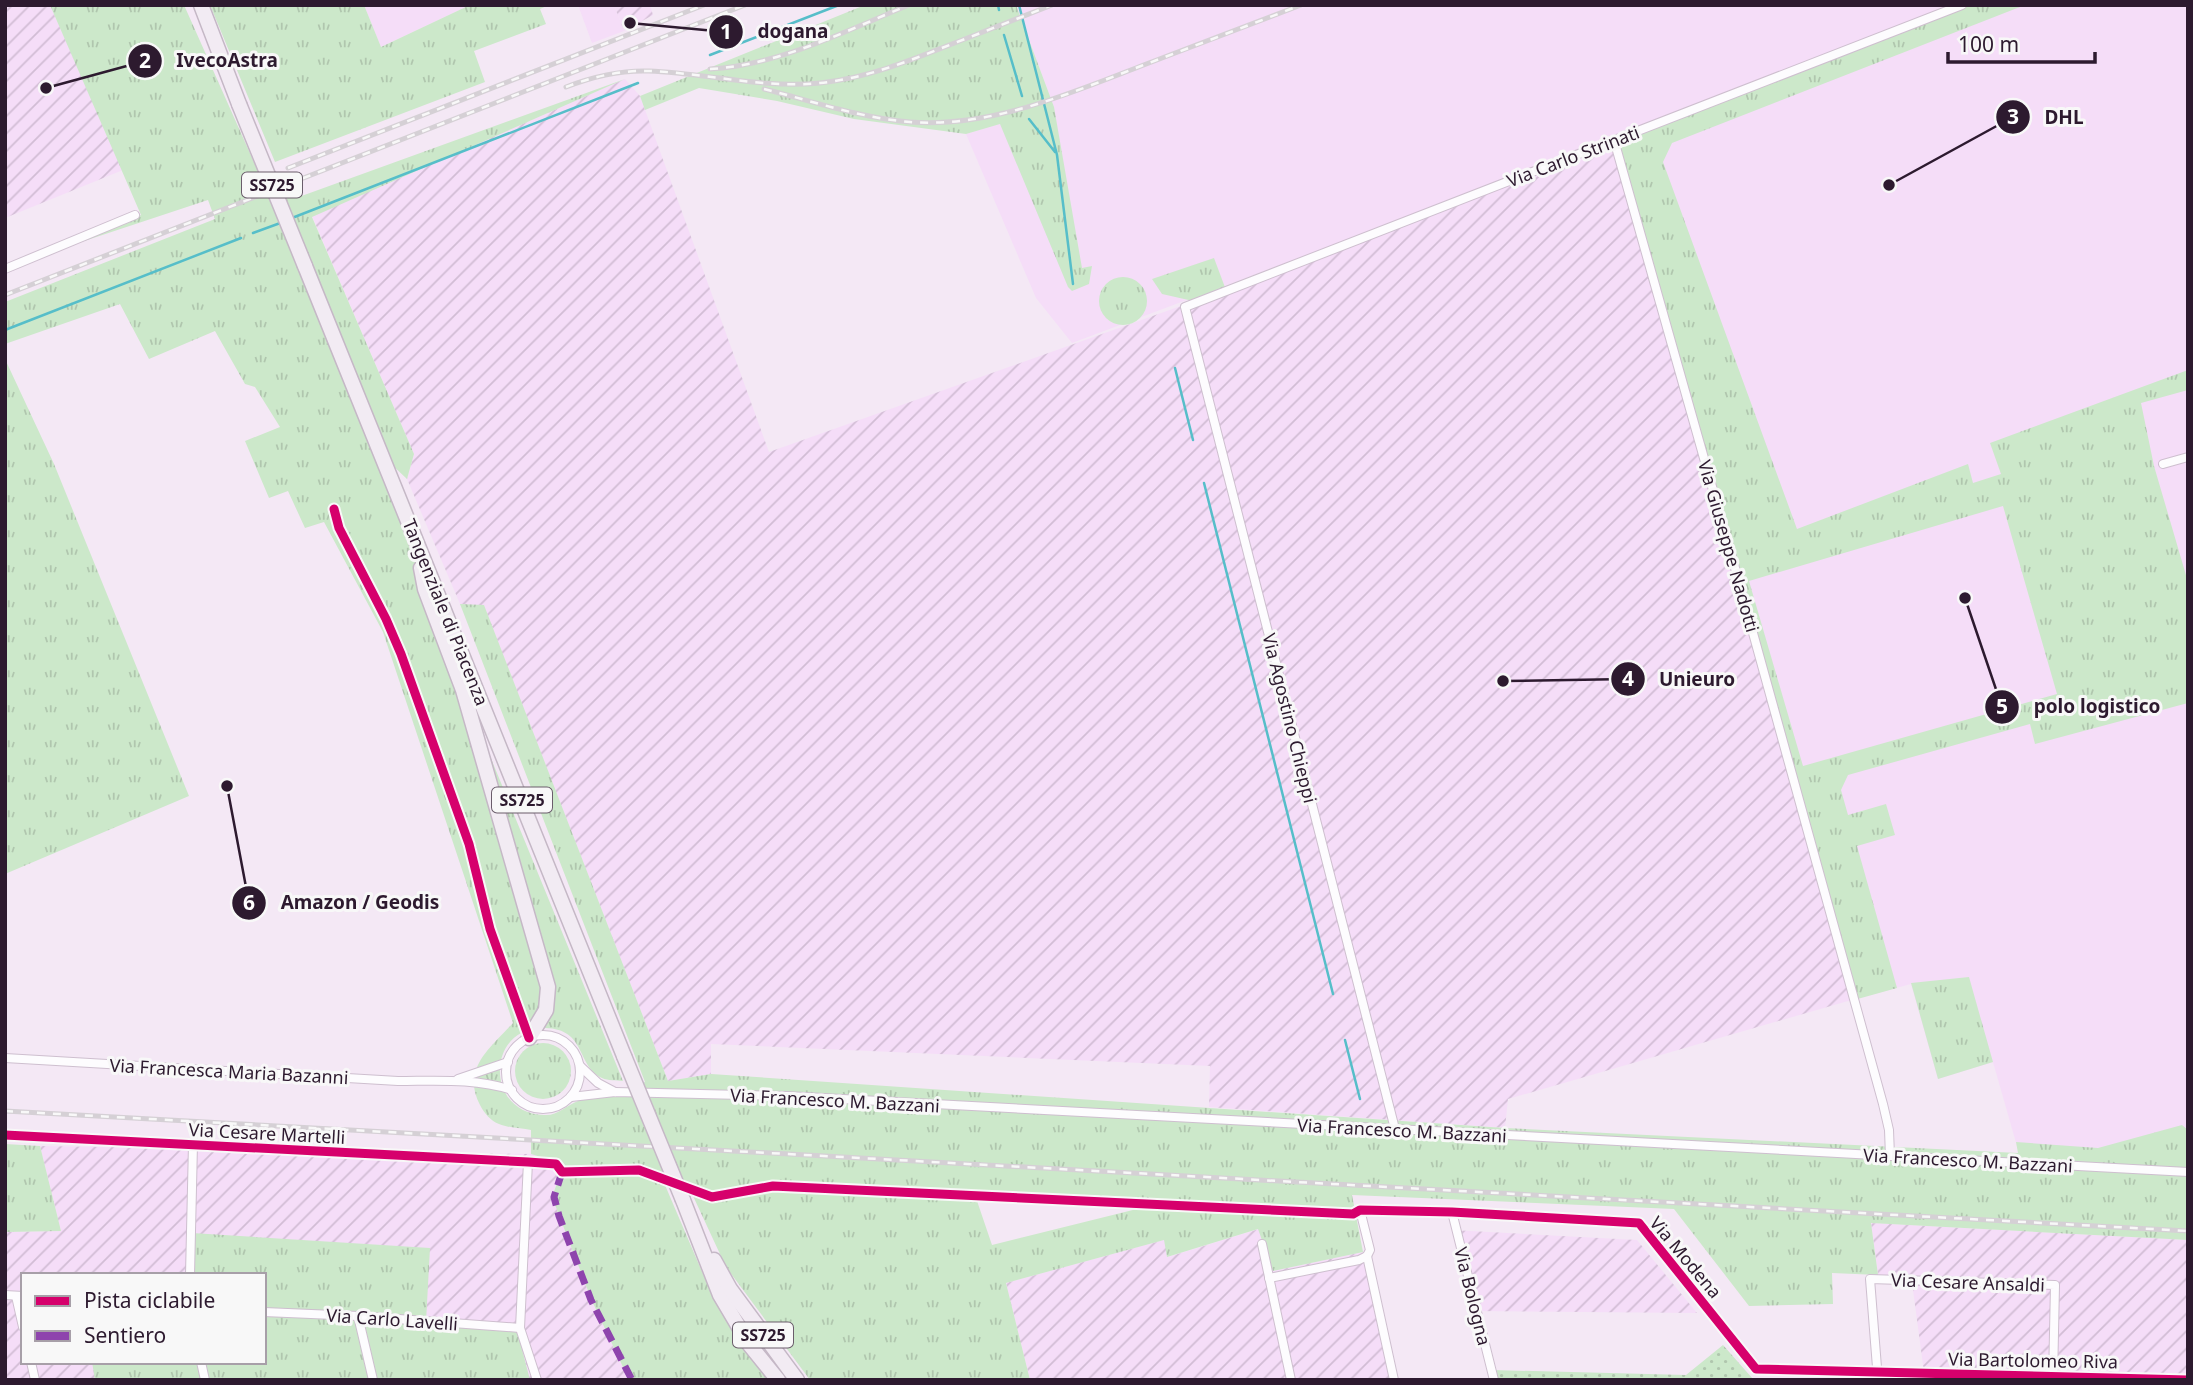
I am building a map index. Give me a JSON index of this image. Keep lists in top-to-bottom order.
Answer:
{
  "streets": {
    "highway": ["SS725", "Tangenziale di Piacenza"],
    "street": [
      "Via Carlo Strinati",
      "Via Giuseppe Nadotti",
      "Via Agostino Chieppi",
      "Via Francesca Maria Bazanni",
      "Via Francesco M. Bazzani",
      "Via Cesare Martelli",
      "Via Modena",
      "Via Cesare Ansaldi",
      "Via Bologna",
      "Via Carlo Lavelli",
      "Via Bartolomeo Riva"
    ]
  },
  "crossings": [
    ["Via Carlo Strinati", "Via Giuseppe Nadotti"],
    ["Via Carlo Strinati", "Via Agostino Chieppi"],
    ["Via Giuseppe Nadotti", "Via Francesco M. Bazzani"],
    ["Via Agostino Chieppi", "Via Francesco M. Bazzani"],
    ["Via Cesare Martelli", "Via Carlo Lavelli"],
    ["Via Modena", "Via Cesare Ansaldi"],
    ["Via Modena", "Via Bologna"],
    ["Via Modena", "Via Bartolomeo Riva"],
    ["Via Cesare Ansaldi", "Via Bartolomeo Riva"]
  ],
  "places": [
    "dogana",
    "IvecoAstra",
    "DHL",
    "polo logistico",
    "Unieuro",
    "Amazon / Geodis"
  ],
  "legend": ["Pista ciclabile", "Sentiero"],
  "scale_bar": "100 m"
}
